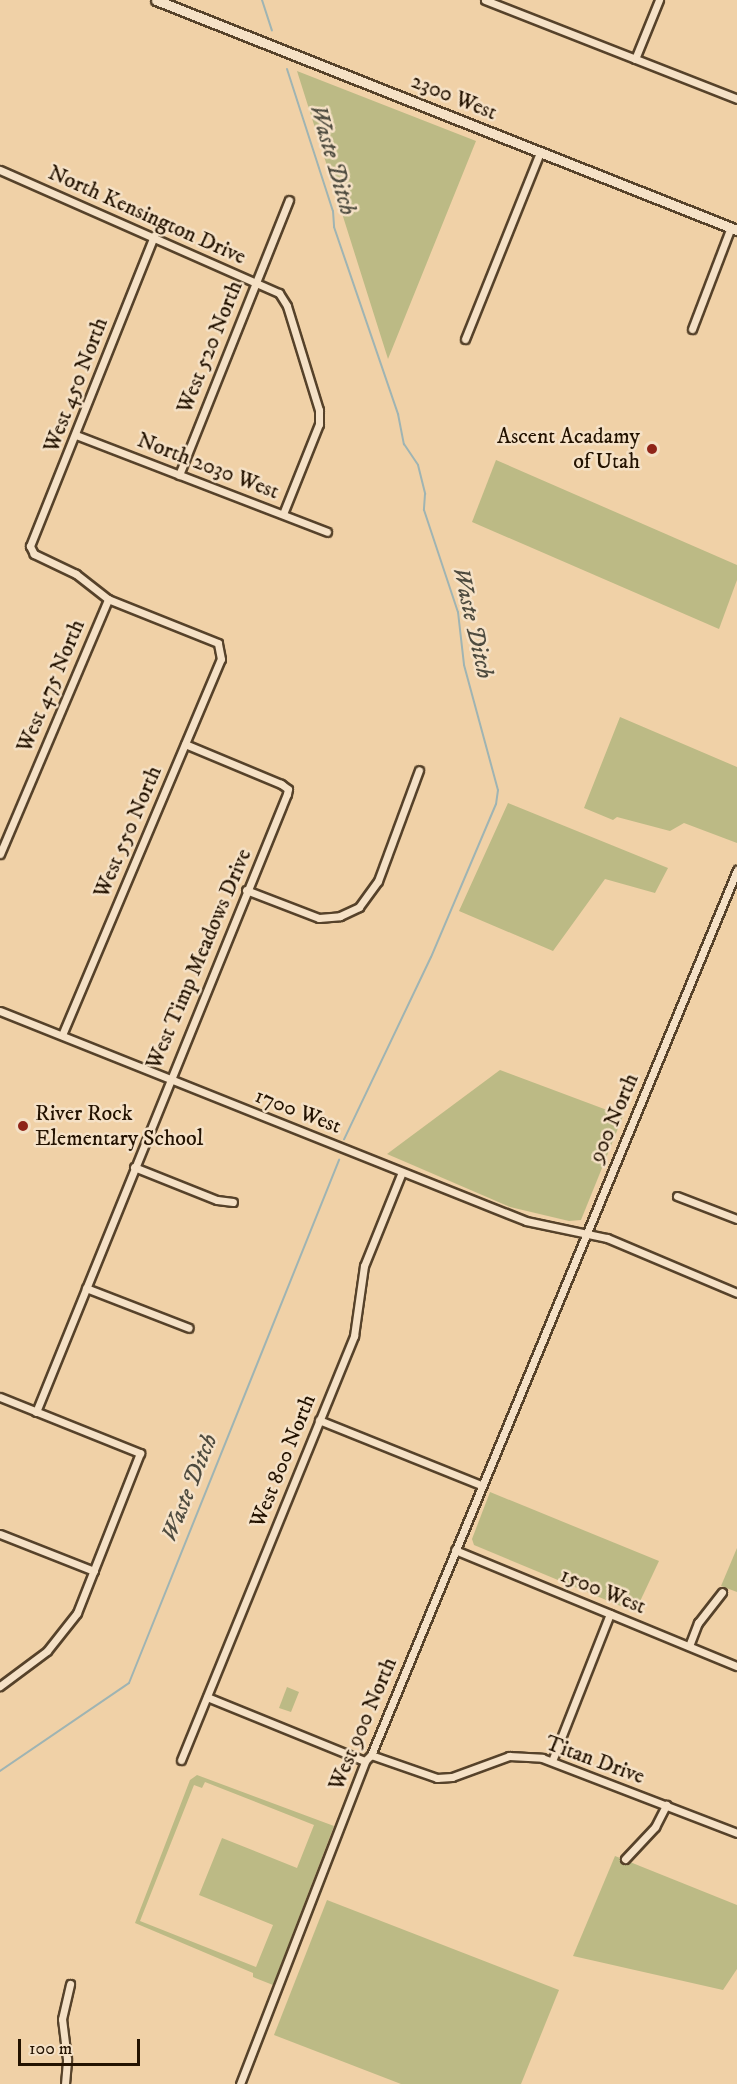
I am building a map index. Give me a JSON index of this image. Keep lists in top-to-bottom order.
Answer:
{
  "streets": {
    "main road": ["2300 West"],
    "street": [
      "North Kensington Drive",
      "West 520 North",
      "West 450 North",
      "North 2030 West",
      "West 475 North",
      "West 550 North",
      "West Timp Meadows Drive",
      "1700 West",
      "900 North",
      "West 800 North",
      "1500 West",
      "West 900 North",
      "Titan Drive"
    ]
  },
  "crossings": [
    ["North Kensington Drive", "West 520 North"],
    ["North Kensington Drive", "West 450 North"],
    ["North Kensington Drive", "North 2030 West"],
    ["West 520 North", "North 2030 West"],
    ["West 450 North", "North 2030 West"],
    ["West 450 North", "West 475 North"],
    ["West 450 North", "West 550 North"],
    ["West 475 North", "West 550 North"],
    ["West 550 North", "West Timp Meadows Drive"],
    ["West 550 North", "1700 West"],
    ["West Timp Meadows Drive", "1700 West"],
    ["1700 West", "900 North"],
    ["1700 West", "West 800 North"],
    ["900 North", "West 900 North"],
    ["West 800 North", "Titan Drive"],
    ["1500 West", "West 900 North"],
    ["West 900 North", "Titan Drive"]
  ],
  "water": ["Waste Ditch"],
  "places": ["Ascent Acadamy of Utah", "River Rock Elementary School"],
  "scale_bar": "100 m"
}
